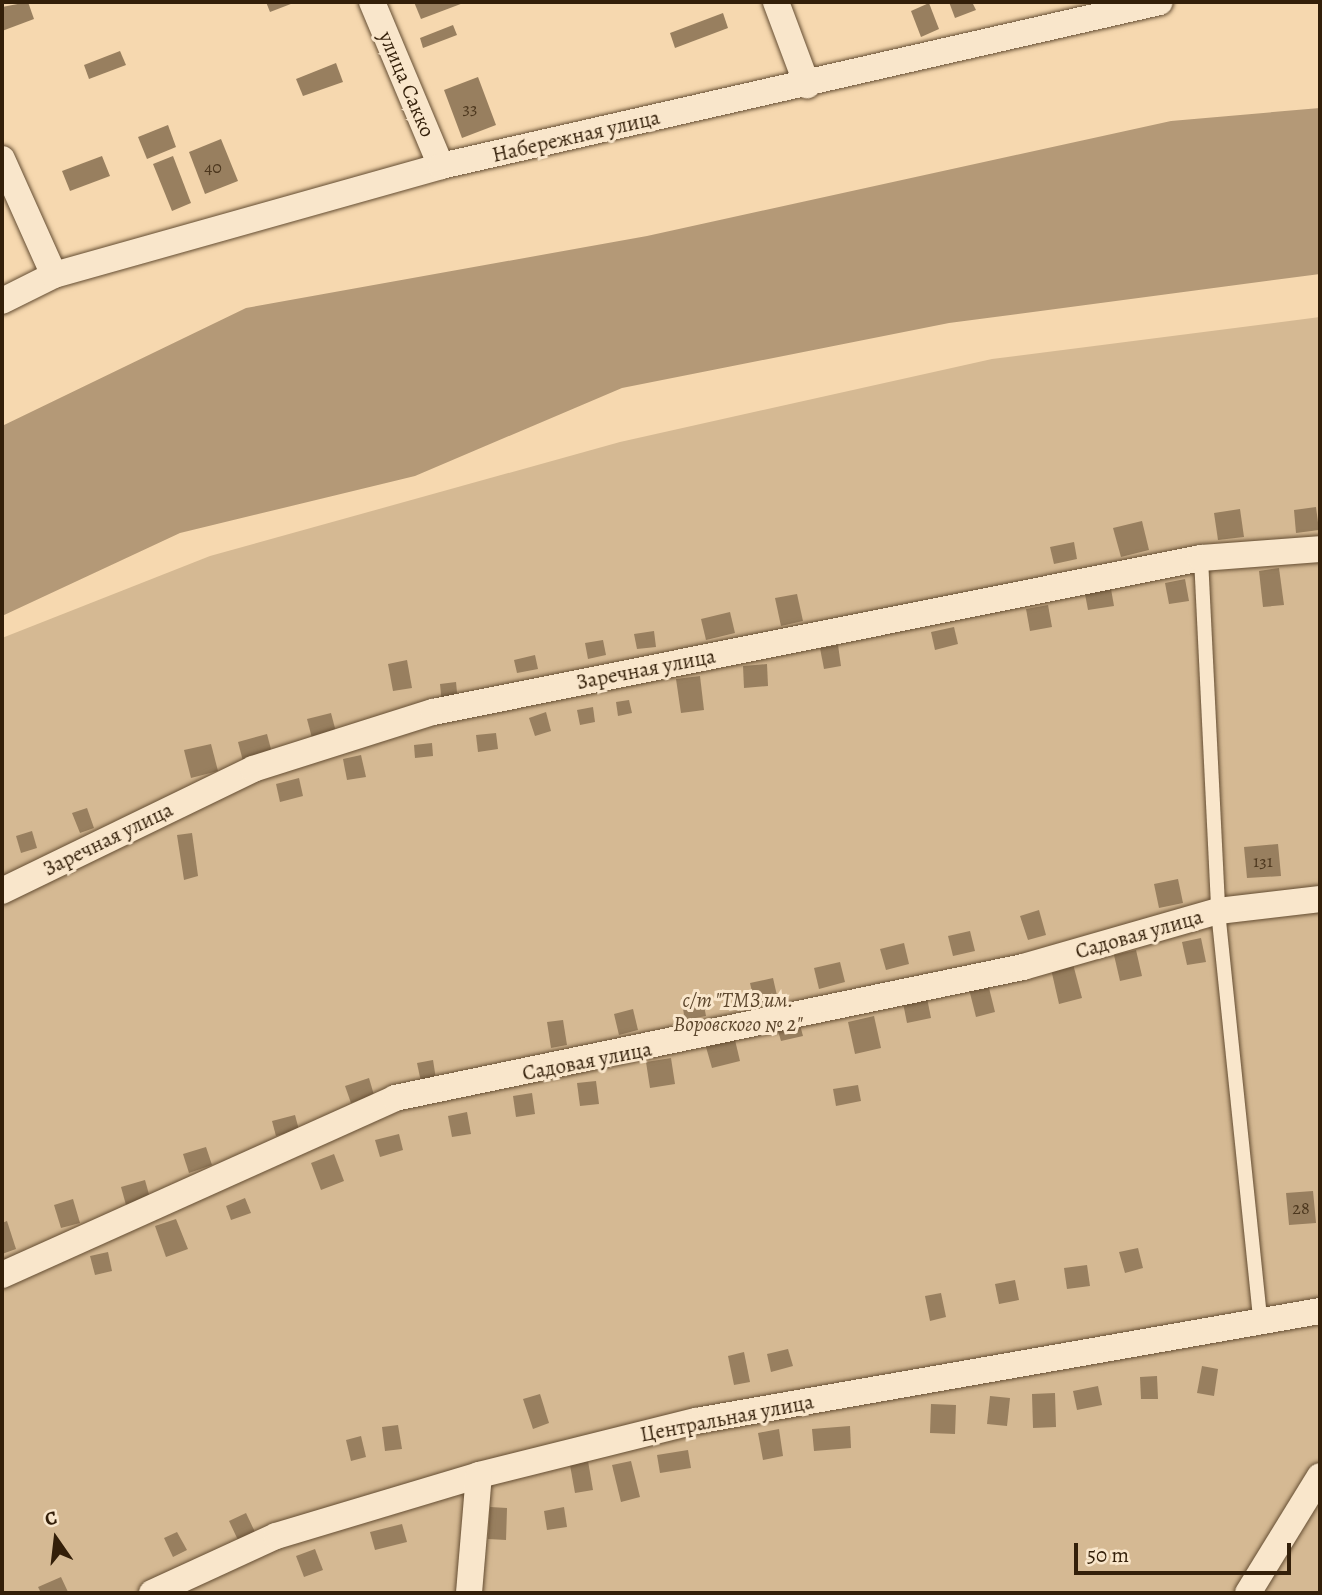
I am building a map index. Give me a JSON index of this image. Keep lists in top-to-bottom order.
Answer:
{
  "streets": {
    "street": [
      "улица Сакко",
      "Набережная улица",
      "Заречная улица",
      "Садовая улица",
      "Центральная улица"
    ]
  },
  "crossings": [
    ["улица Сакко", "Набережная улица"]
  ],
  "parks": ["с/т \"ТМЗ им. Воровского № 2\""],
  "house_numbers": [
    "33",
    "40",
    "131",
    "28"
  ],
  "scale_bar": "50 m",
  "north": "top"
}
